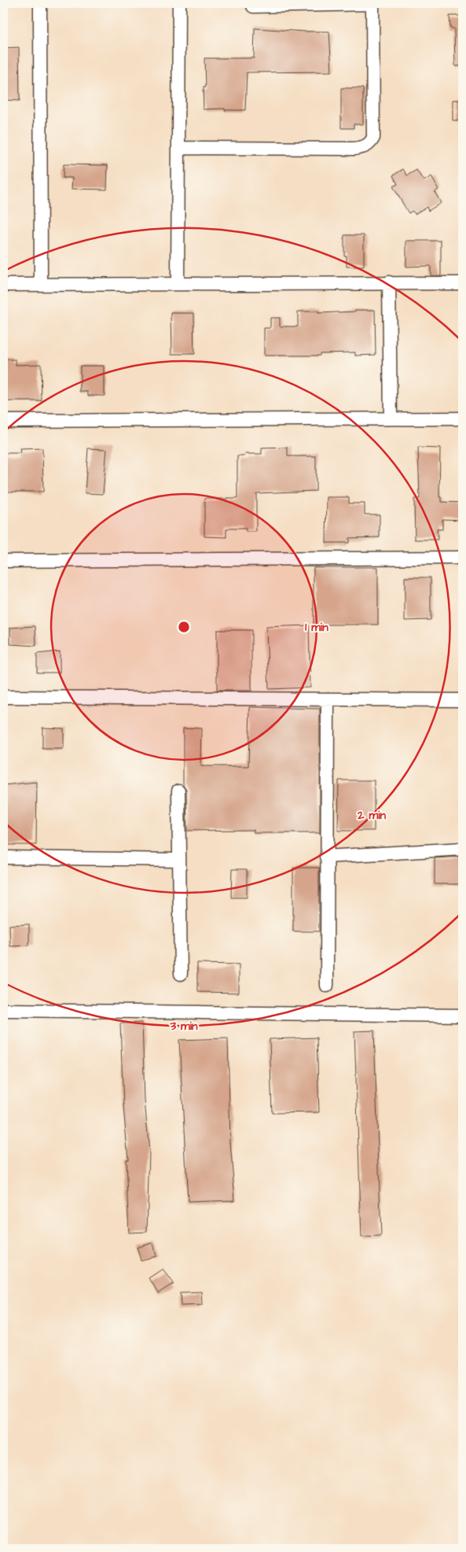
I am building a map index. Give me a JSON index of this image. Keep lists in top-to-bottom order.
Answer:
{
  "rings": ["1 min", "2 min", "3 min"]
}
